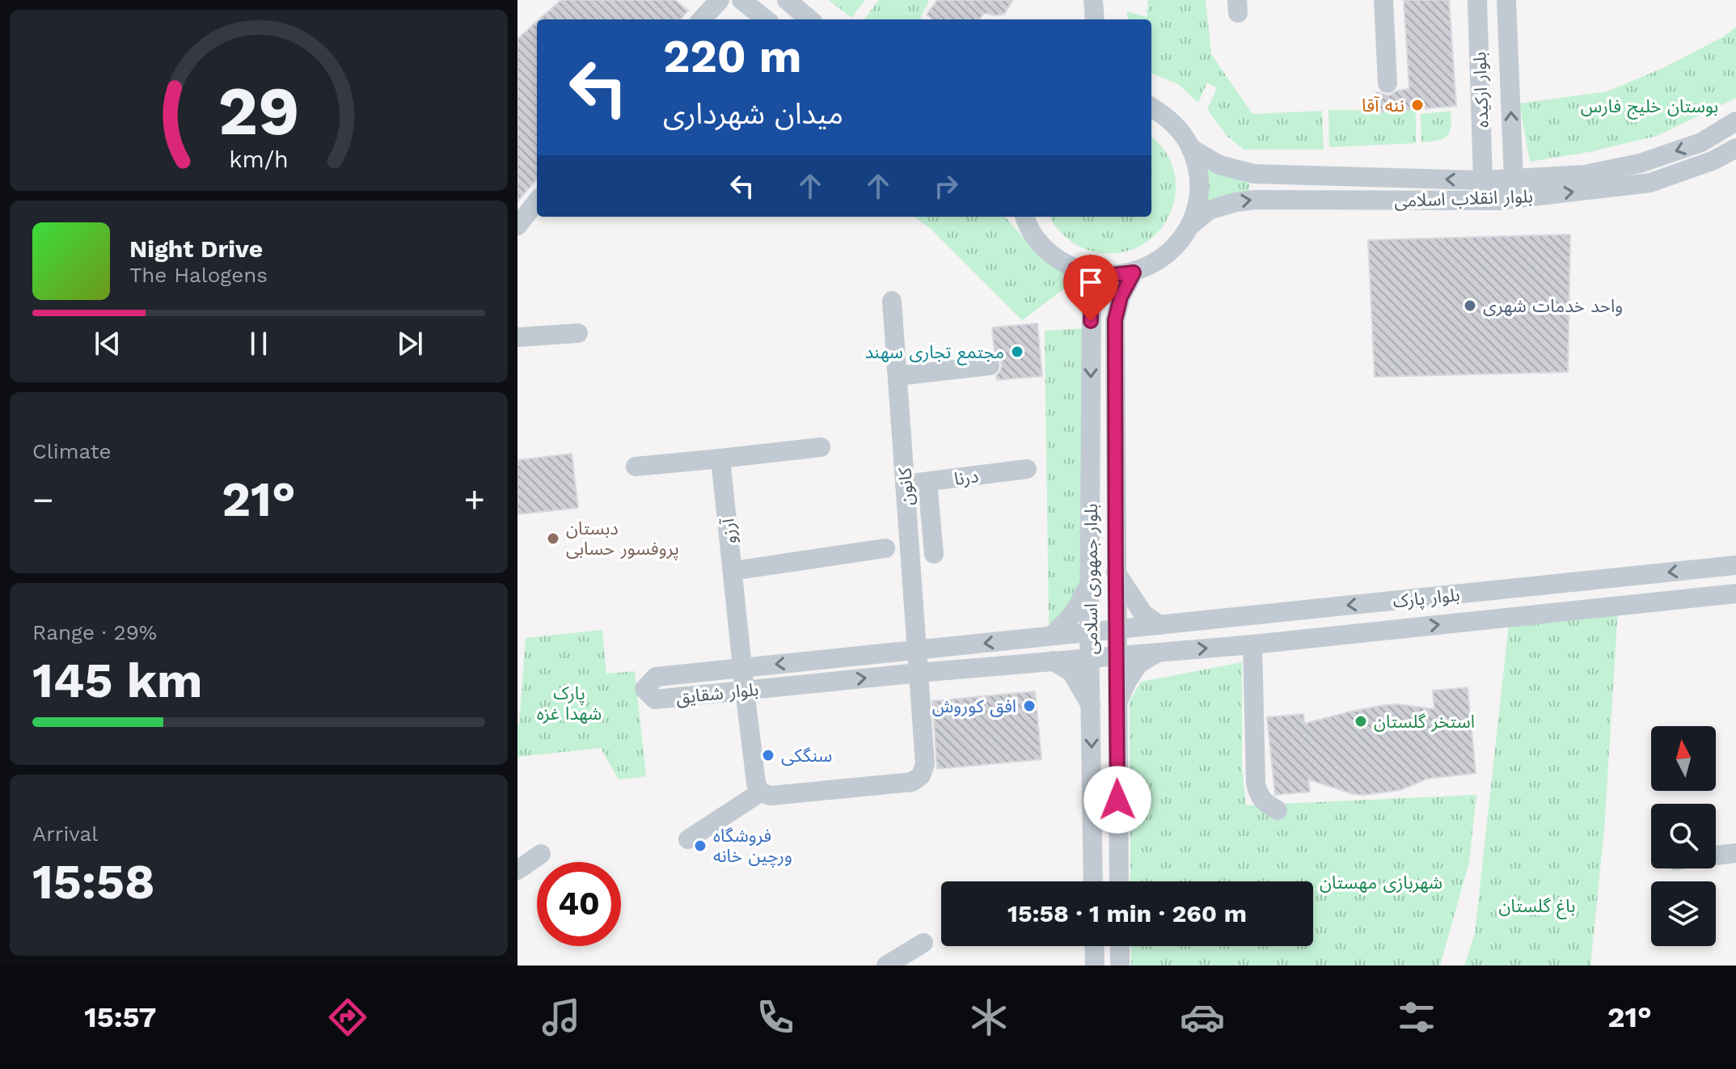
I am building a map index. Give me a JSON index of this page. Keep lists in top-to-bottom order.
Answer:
{
  "streets": {
    "street": [
      "بلوار ارکیده",
      "بلوار انقلاب اسلامی",
      "درنا",
      "کانون",
      "آرزو",
      "بلوار جمهوری اسلامی",
      "بلوار پارک",
      "بلوار شقایق"
    ]
  },
  "crossings": [
    ["بلوار ارکیده", "بلوار انقلاب اسلامی"],
    ["درنا", "کانون"],
    ["کانون", "آرزو"],
    ["کانون", "بلوار شقایق"],
    ["آرزو", "بلوار شقایق"],
    ["بلوار جمهوری اسلامی", "بلوار پارک"],
    ["بلوار جمهوری اسلامی", "بلوار شقایق"],
    ["بلوار پارک", "بلوار شقایق"]
  ],
  "parks": [
    "بوستان خلیج فارس",
    "پارک شهدا غزه",
    "شهربازی مهستان",
    "باغ گلستان"
  ],
  "places": [
    "ننه آقا",
    "واحد خدمات شهری",
    "مجتمع تجاری سهند",
    "دبستان پروفسور حسابی",
    "افق کوروش",
    "استخر گلستان",
    "سنگکی",
    "فروشگاه ورچین خانه"
  ],
  "north": "top",
  "page": {
    "turn": ["220 m", "میدان شهرداری"],
    "song": ["Night Drive", "The Halogens"],
    "tile": [
      "Climate",
      ["Range · 29%", "145 km"],
      ["Arrival", "15:58"]
    ],
    "heat": ["−", "21°", "+"],
    "limit": "40",
    "trip": "15:58 · 1 min · 260 m",
    "tabs": ["15:57", "21°"],
    "gauge": ["29", "km/h"]
  }
}
